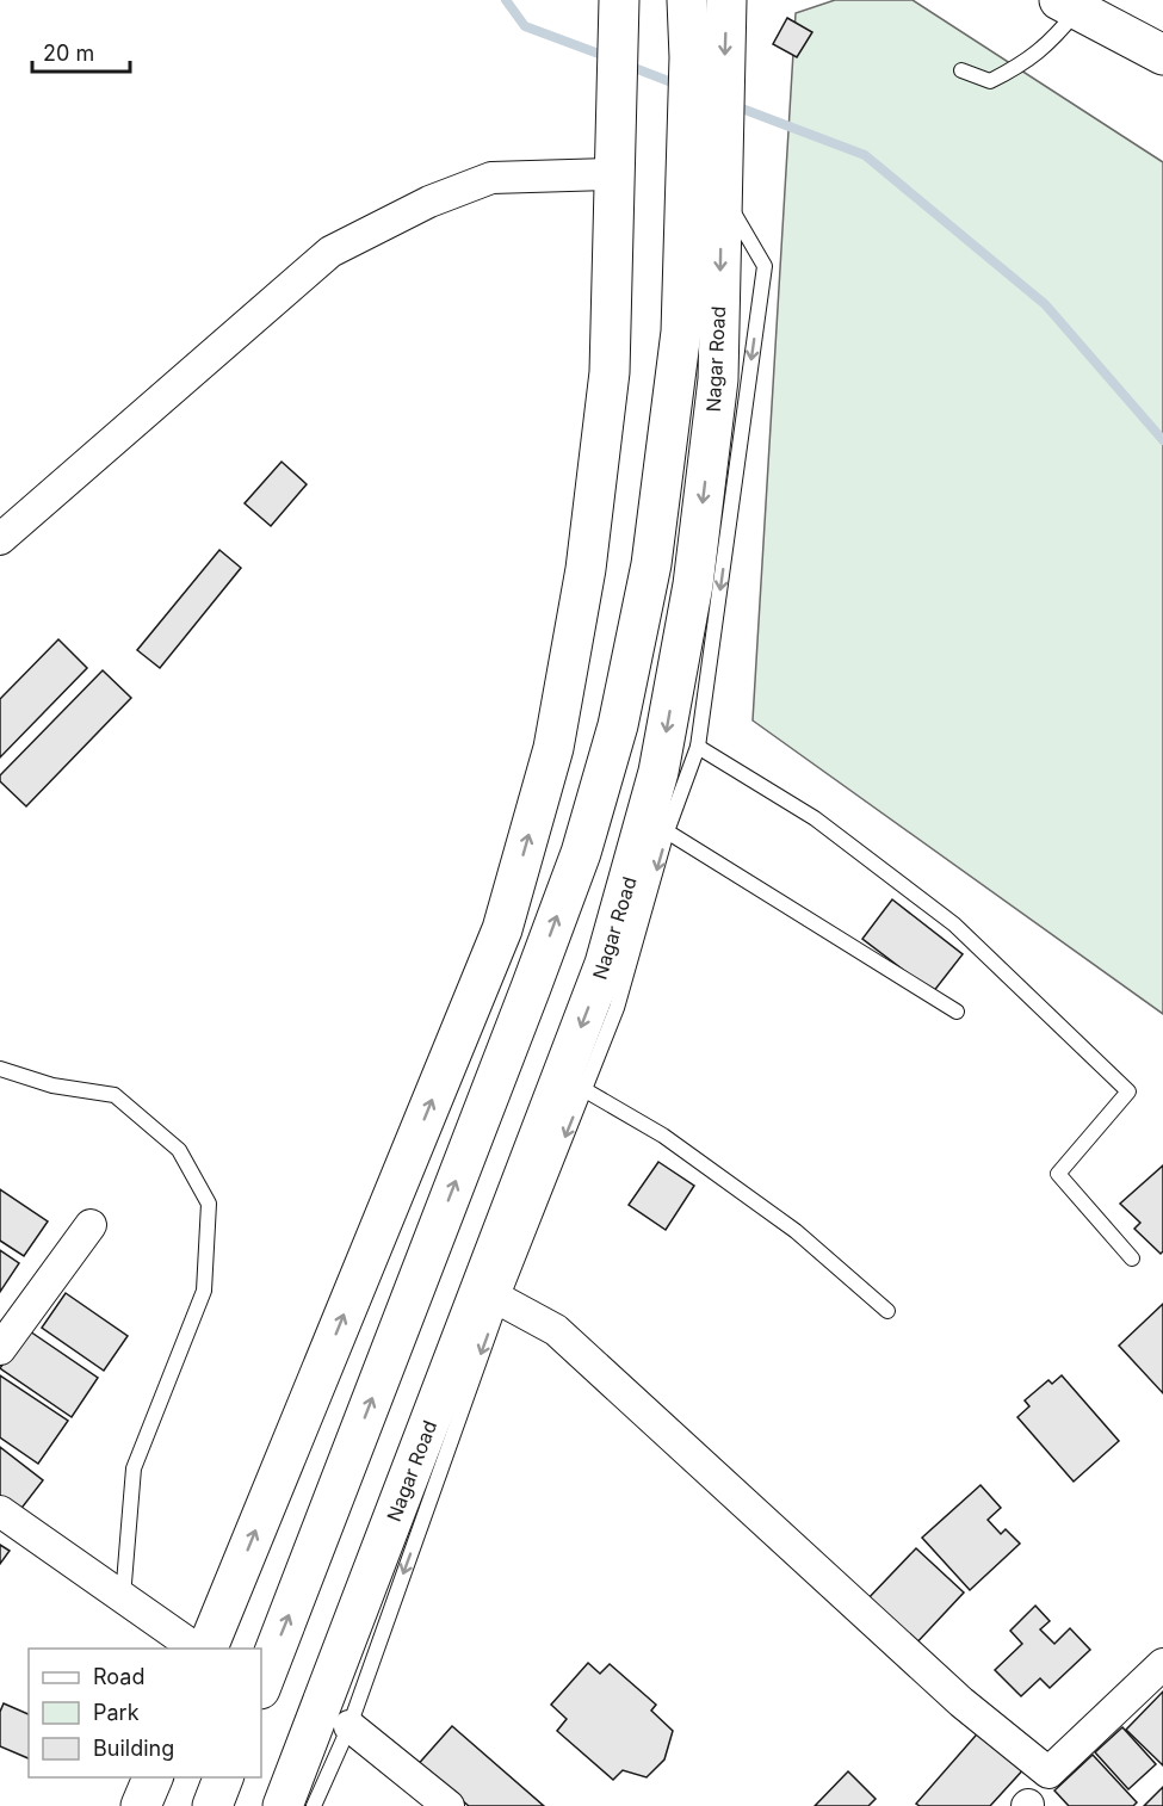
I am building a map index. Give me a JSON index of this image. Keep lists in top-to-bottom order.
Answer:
{
  "streets": {
    "main road": ["Nagar Road"]
  },
  "legend": ["Road", "Park", "Building"],
  "scale_bar": "20 m"
}
